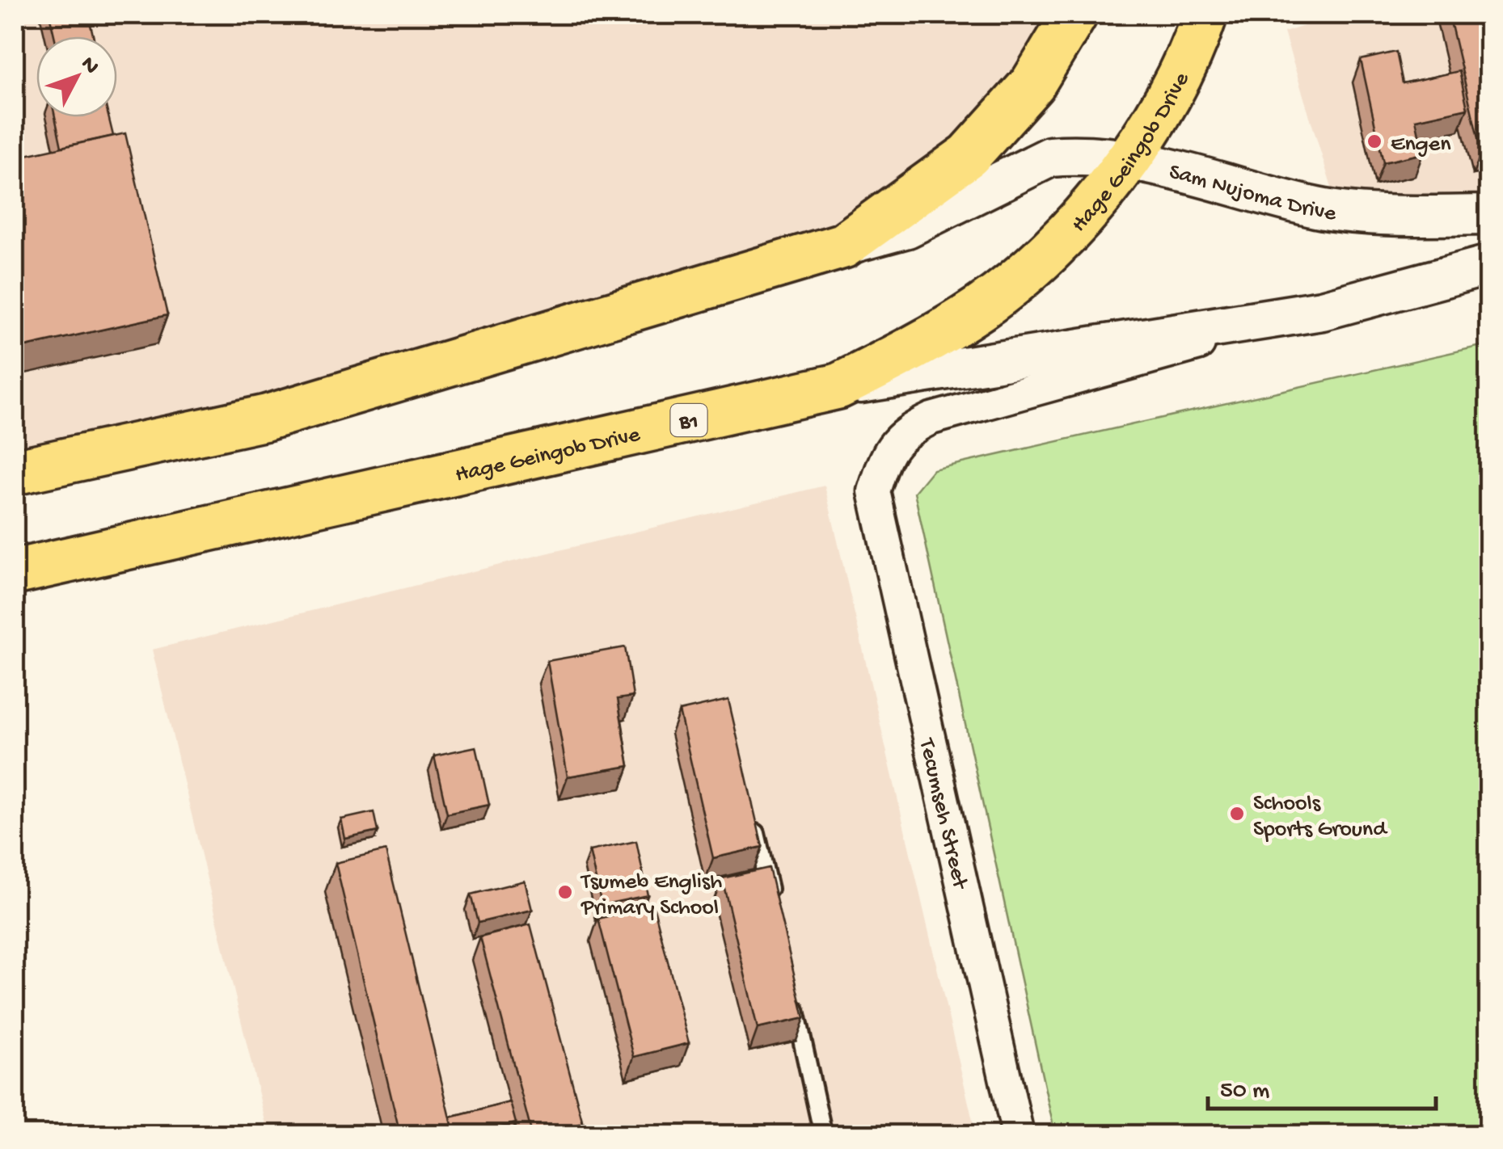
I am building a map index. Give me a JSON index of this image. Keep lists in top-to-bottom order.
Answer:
{
  "streets": {
    "highway": ["Hage Geingob Drive", "B1"],
    "street": ["Sam Nujoma Drive", "Tecumseh Street"]
  },
  "crossings": [
    ["Hage Geingob Drive", "Sam Nujoma Drive"]
  ],
  "places": ["Engen", "Schools Sports Ground", "Tsumeb English Primary School"],
  "scale_bar": "50 m",
  "north": "top right"
}
